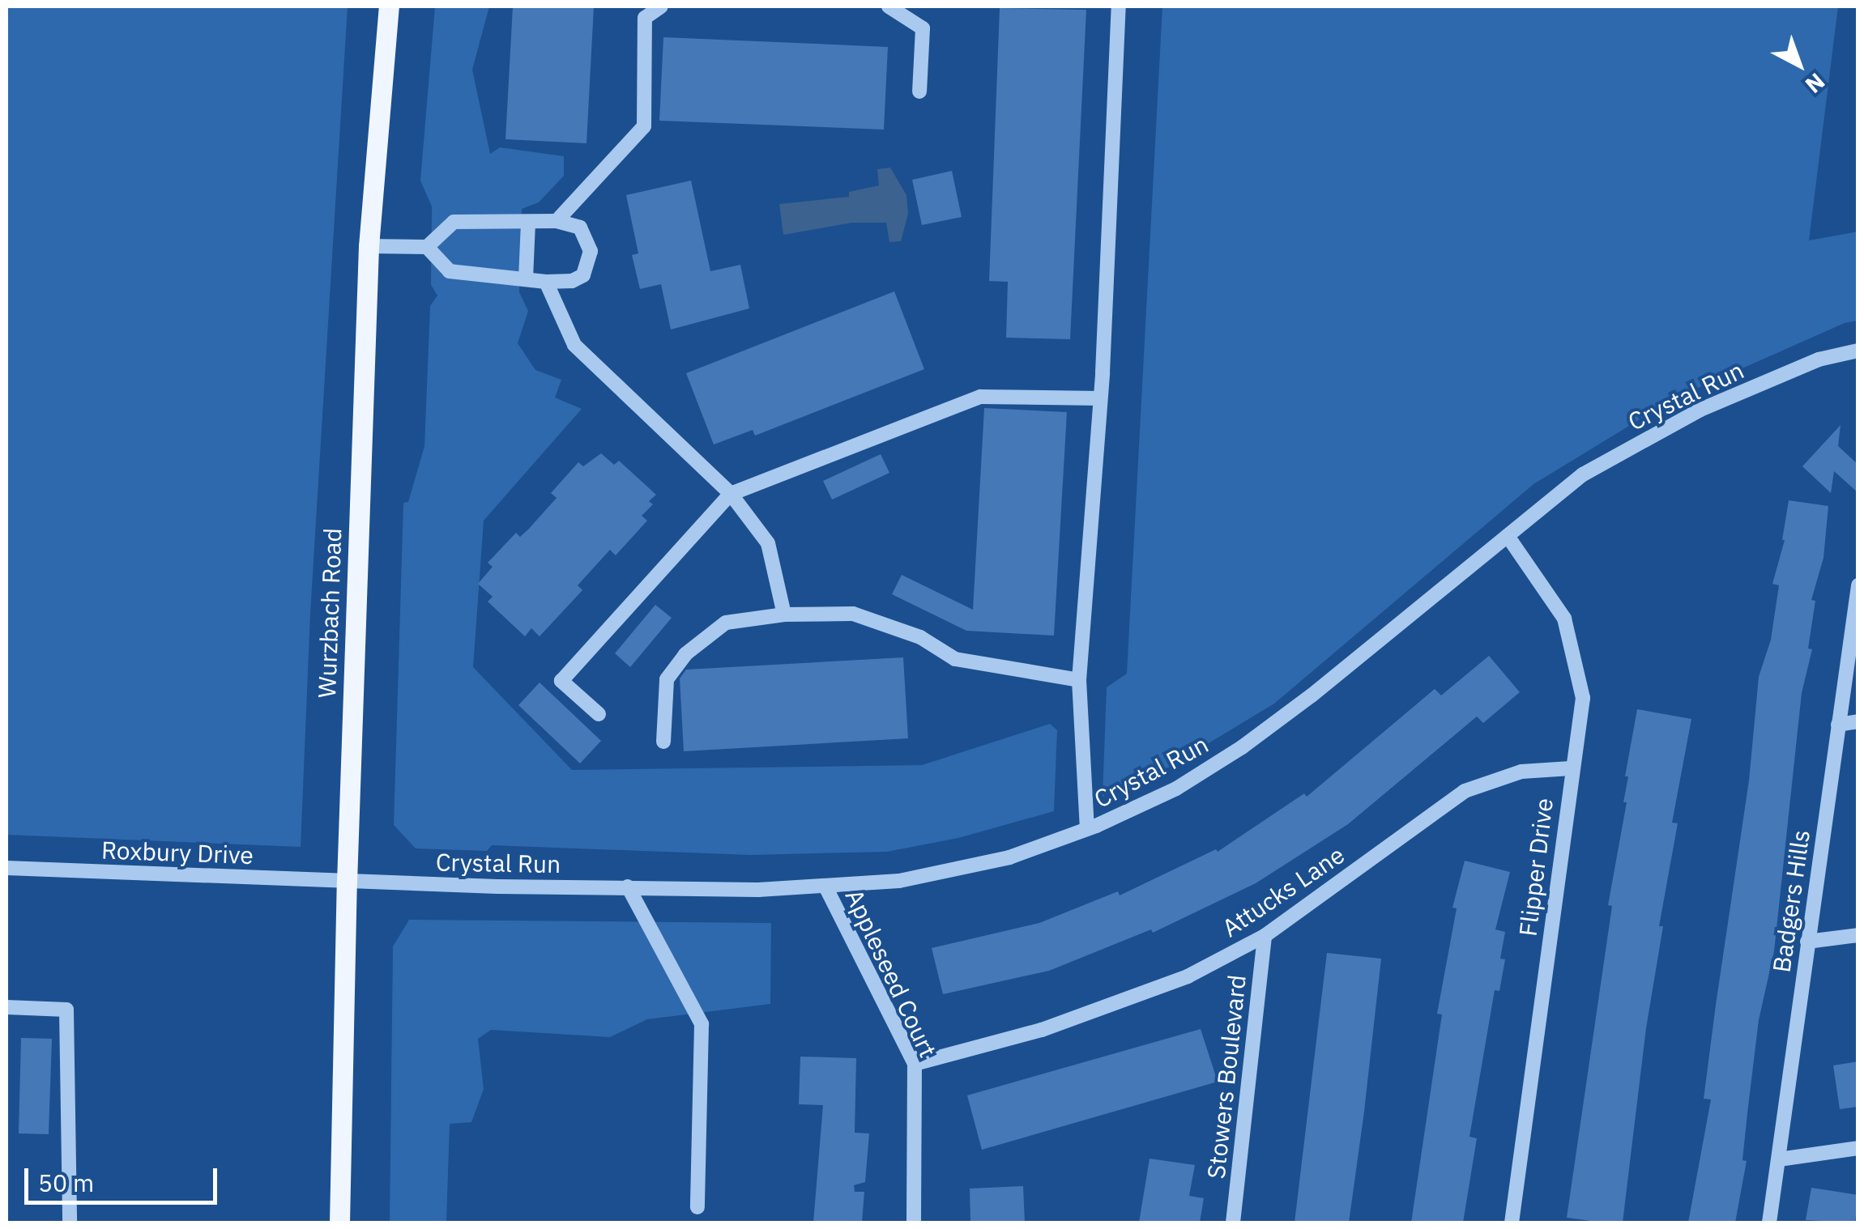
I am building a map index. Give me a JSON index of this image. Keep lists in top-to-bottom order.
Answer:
{
  "streets": {
    "main road": ["Wurzbach Road"],
    "street": [
      "Crystal Run",
      "Roxbury Drive",
      "Flipper Drive",
      "Attucks Lane",
      "Badgers Hills",
      "Appleseed Court",
      "Stowers Boulevard"
    ]
  },
  "crossings": [
    ["Crystal Run", "Wurzbach Road"],
    ["Crystal Run", "Roxbury Drive"],
    ["Crystal Run", "Flipper Drive"],
    ["Crystal Run", "Appleseed Court"],
    ["Wurzbach Road", "Roxbury Drive"],
    ["Flipper Drive", "Attucks Lane"],
    ["Attucks Lane", "Appleseed Court"],
    ["Attucks Lane", "Stowers Boulevard"]
  ],
  "scale_bar": "50 m",
  "north": "bottom right"
}
